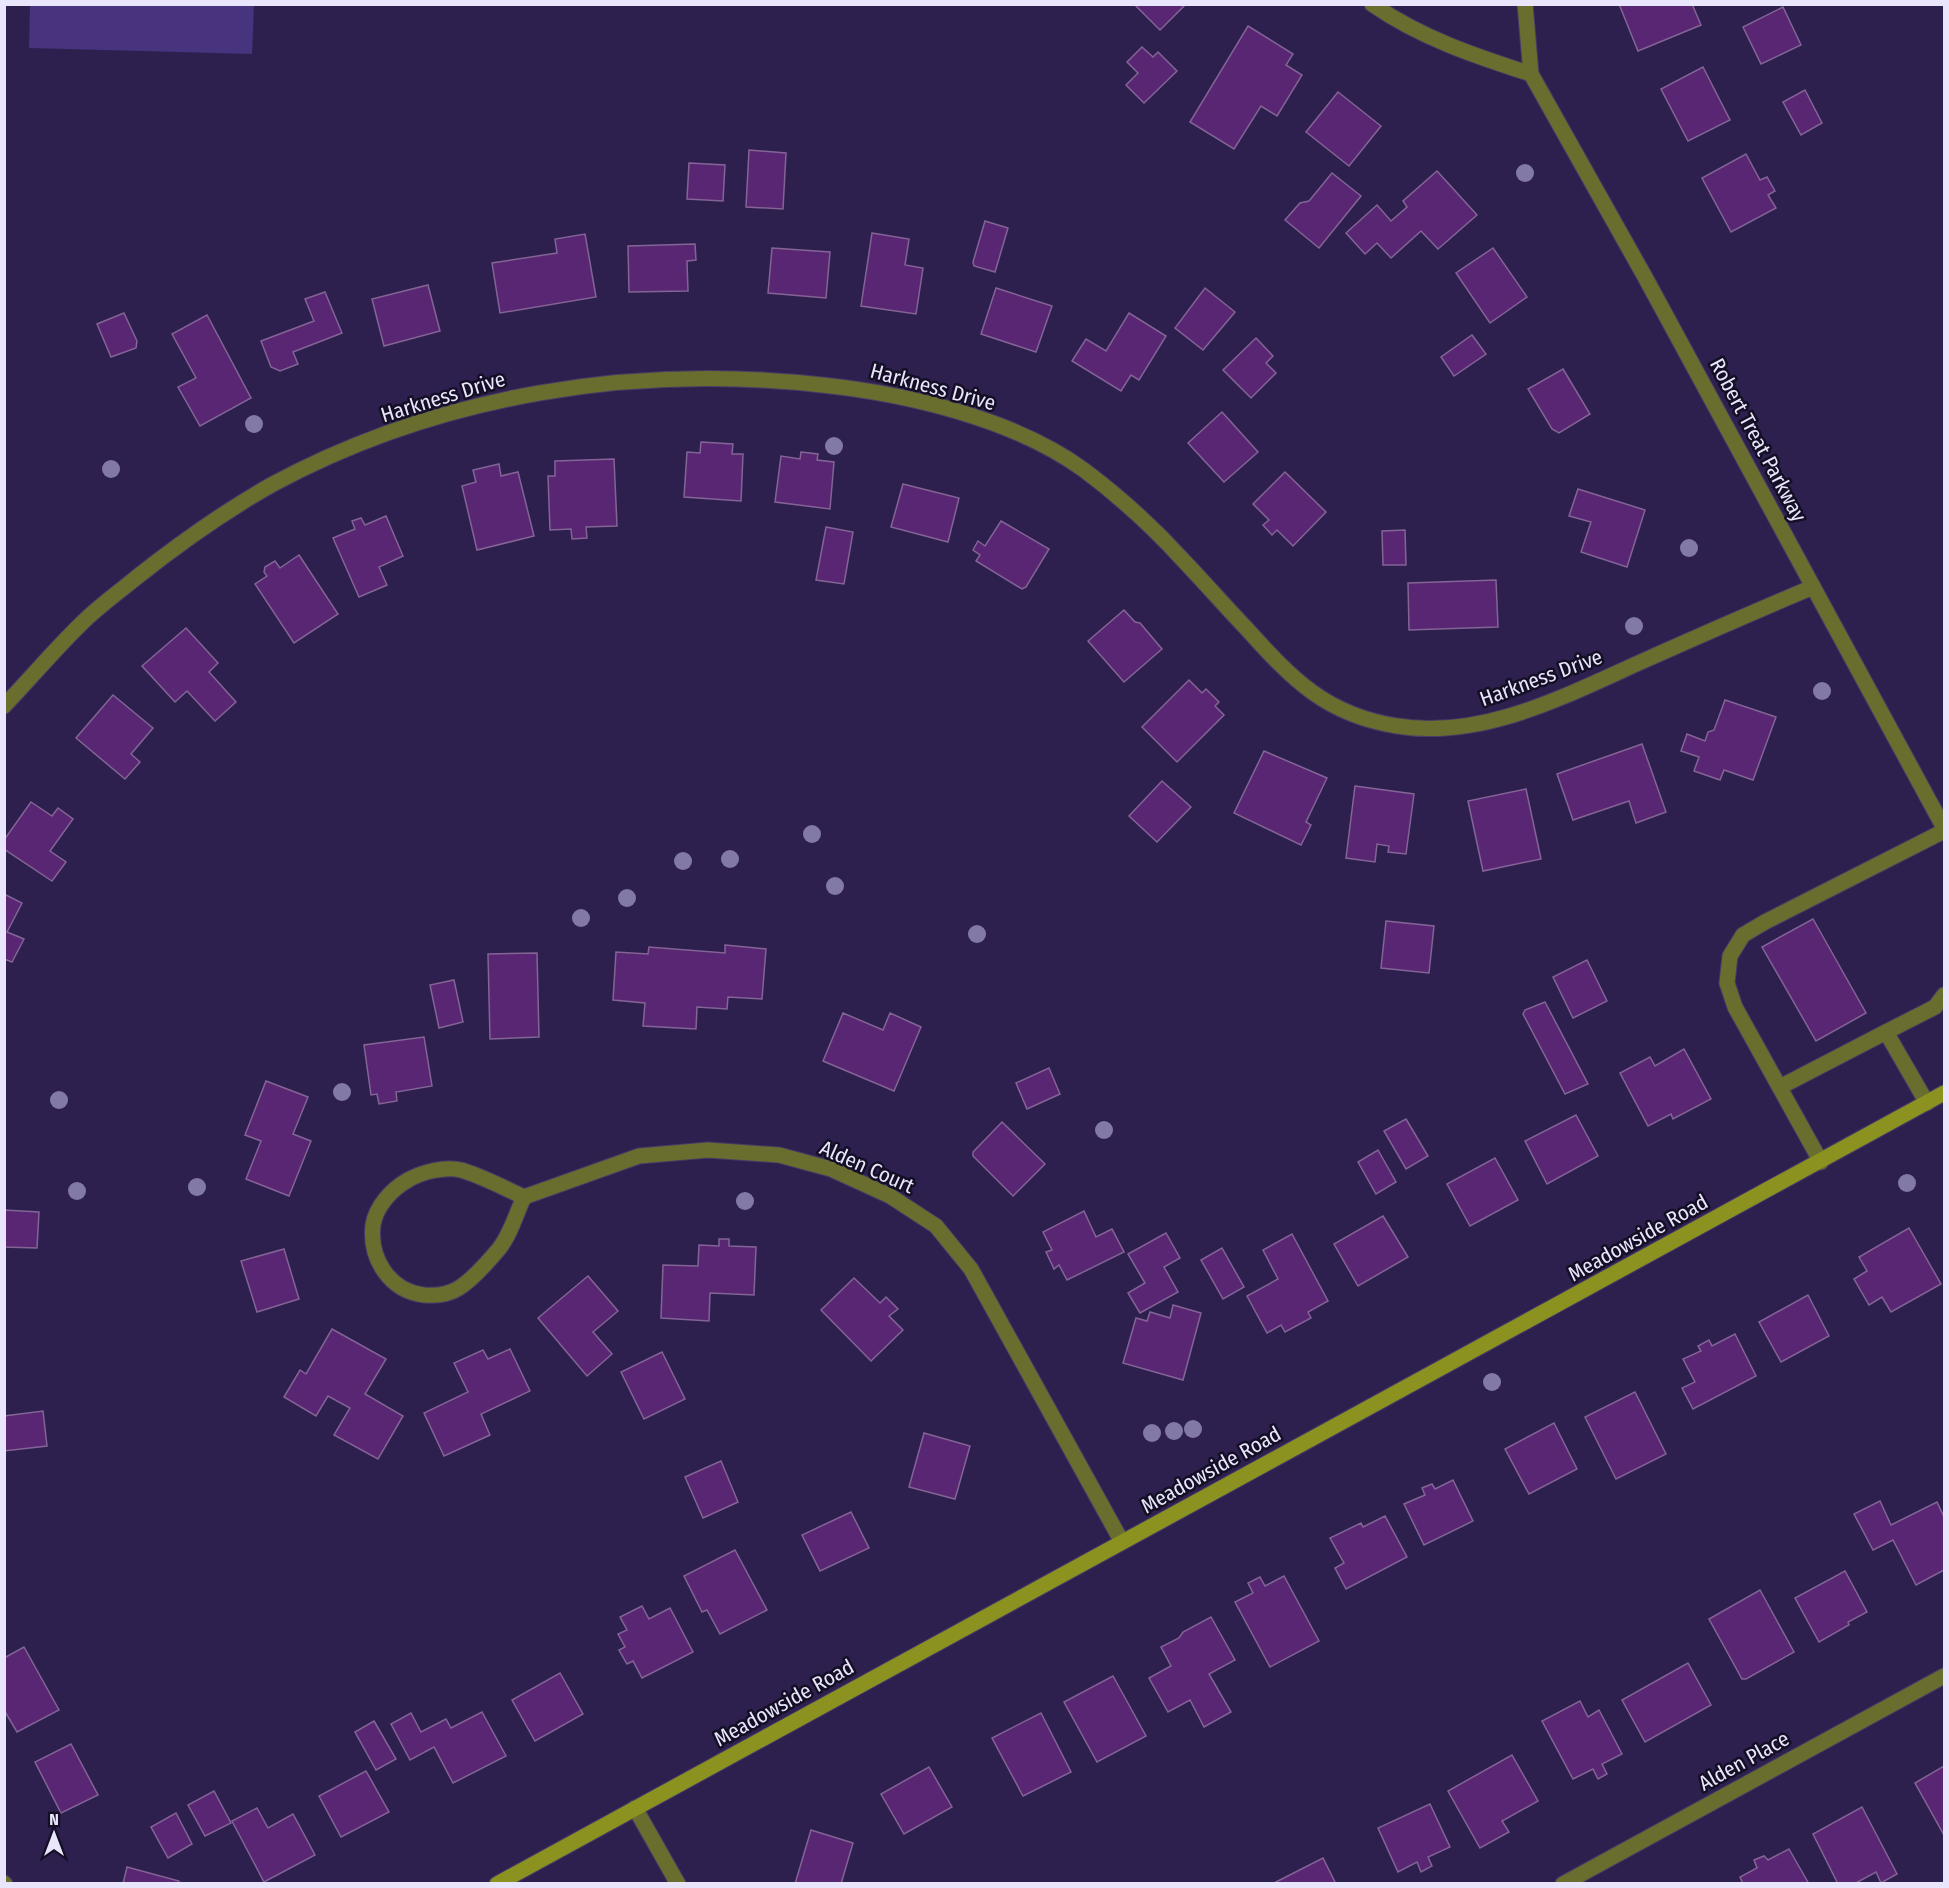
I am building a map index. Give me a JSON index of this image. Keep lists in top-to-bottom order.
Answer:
{
  "streets": {
    "main road": ["Meadowside Road"],
    "street": [
      "Harkness Drive",
      "Robert Treat Parkway",
      "Alden Court",
      "Alden Place"
    ]
  },
  "crossings": [
    ["Harkness Drive", "Robert Treat Parkway"],
    ["Alden Court", "Meadowside Road"]
  ],
  "north": "top"
}
